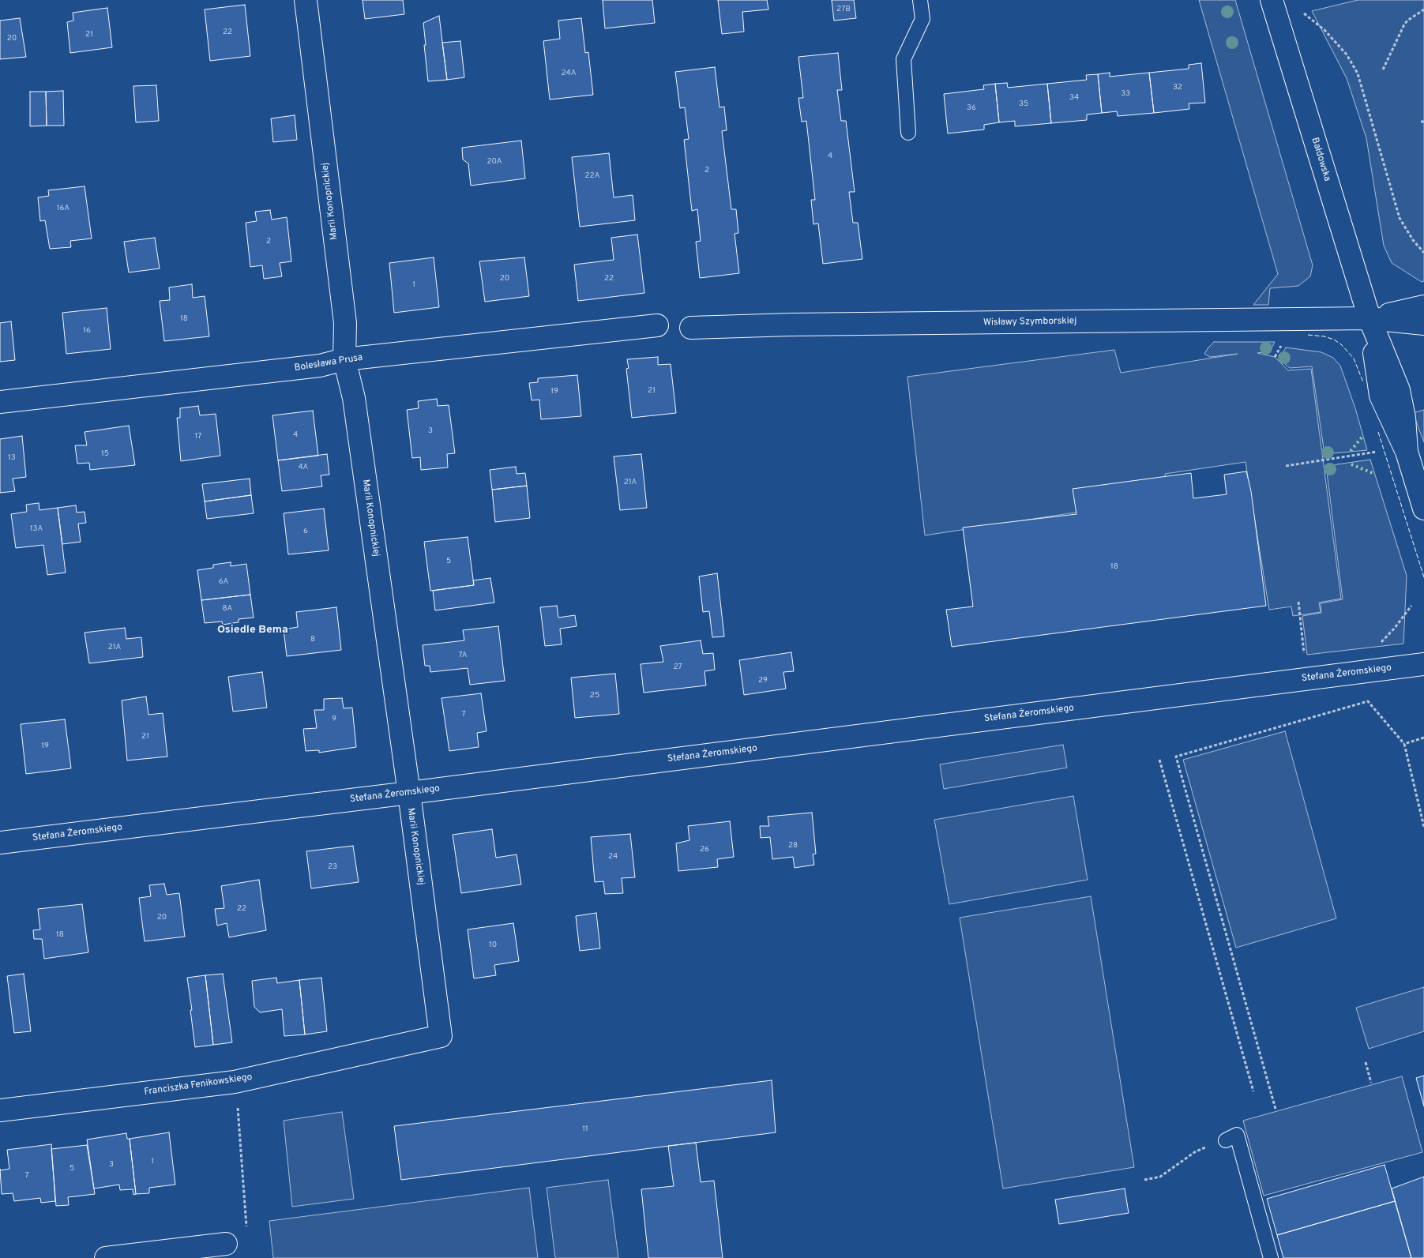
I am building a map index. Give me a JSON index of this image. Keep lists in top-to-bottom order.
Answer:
{
  "streets": {
    "street": [
      "Bałdowska",
      "Marii Konopnickiej",
      "Wisławy Szymborskiej",
      "Bolesława Prusa",
      "Stefana Żeromskiego",
      "Franciszka Fenikowskiego"
    ]
  },
  "crossings": [
    ["Bałdowska", "Wisławy Szymborskiej"],
    ["Marii Konopnickiej", "Bolesława Prusa"],
    ["Marii Konopnickiej", "Stefana Żeromskiego"],
    ["Marii Konopnickiej", "Franciszka Fenikowskiego"]
  ],
  "districts": ["Osiedle Bema"],
  "house_numbers": [
    "27B",
    "22",
    "21",
    "20",
    "24A",
    "32",
    "33",
    "34",
    "35",
    "36",
    "4",
    "20A",
    "2",
    "22A",
    "16A",
    "2",
    "20",
    "22",
    "1",
    "18",
    "16",
    "21",
    "19",
    "3",
    "4",
    "17",
    "15",
    "13",
    "4A",
    "21A",
    "13A",
    "6",
    "5",
    "18",
    "6A",
    "8A",
    "8",
    "21A",
    "7A",
    "27",
    "29",
    "25",
    "7",
    "9",
    "21",
    "19",
    "28",
    "26",
    "24",
    "23",
    "22",
    "20",
    "18",
    "10",
    "11",
    "1",
    "3",
    "5",
    "7"
  ]
}
